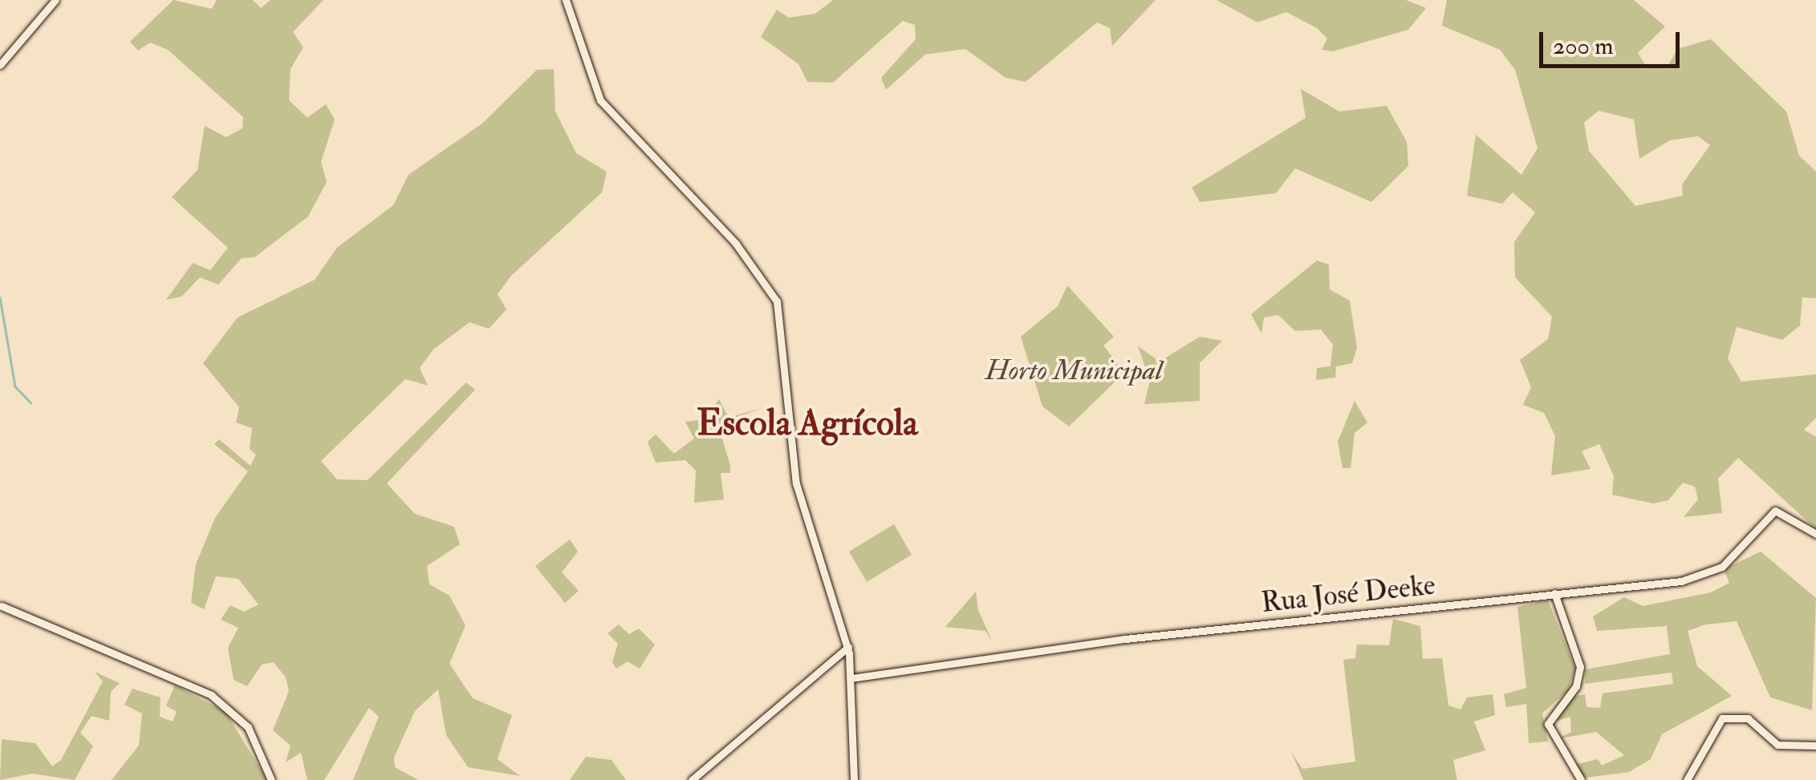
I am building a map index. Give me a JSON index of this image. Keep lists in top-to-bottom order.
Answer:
{
  "streets": {
    "street": ["Rua José Deeke"]
  },
  "districts": ["Escola Agrícola"],
  "parks": ["Horto Municipal"],
  "scale_bar": "200 m"
}
